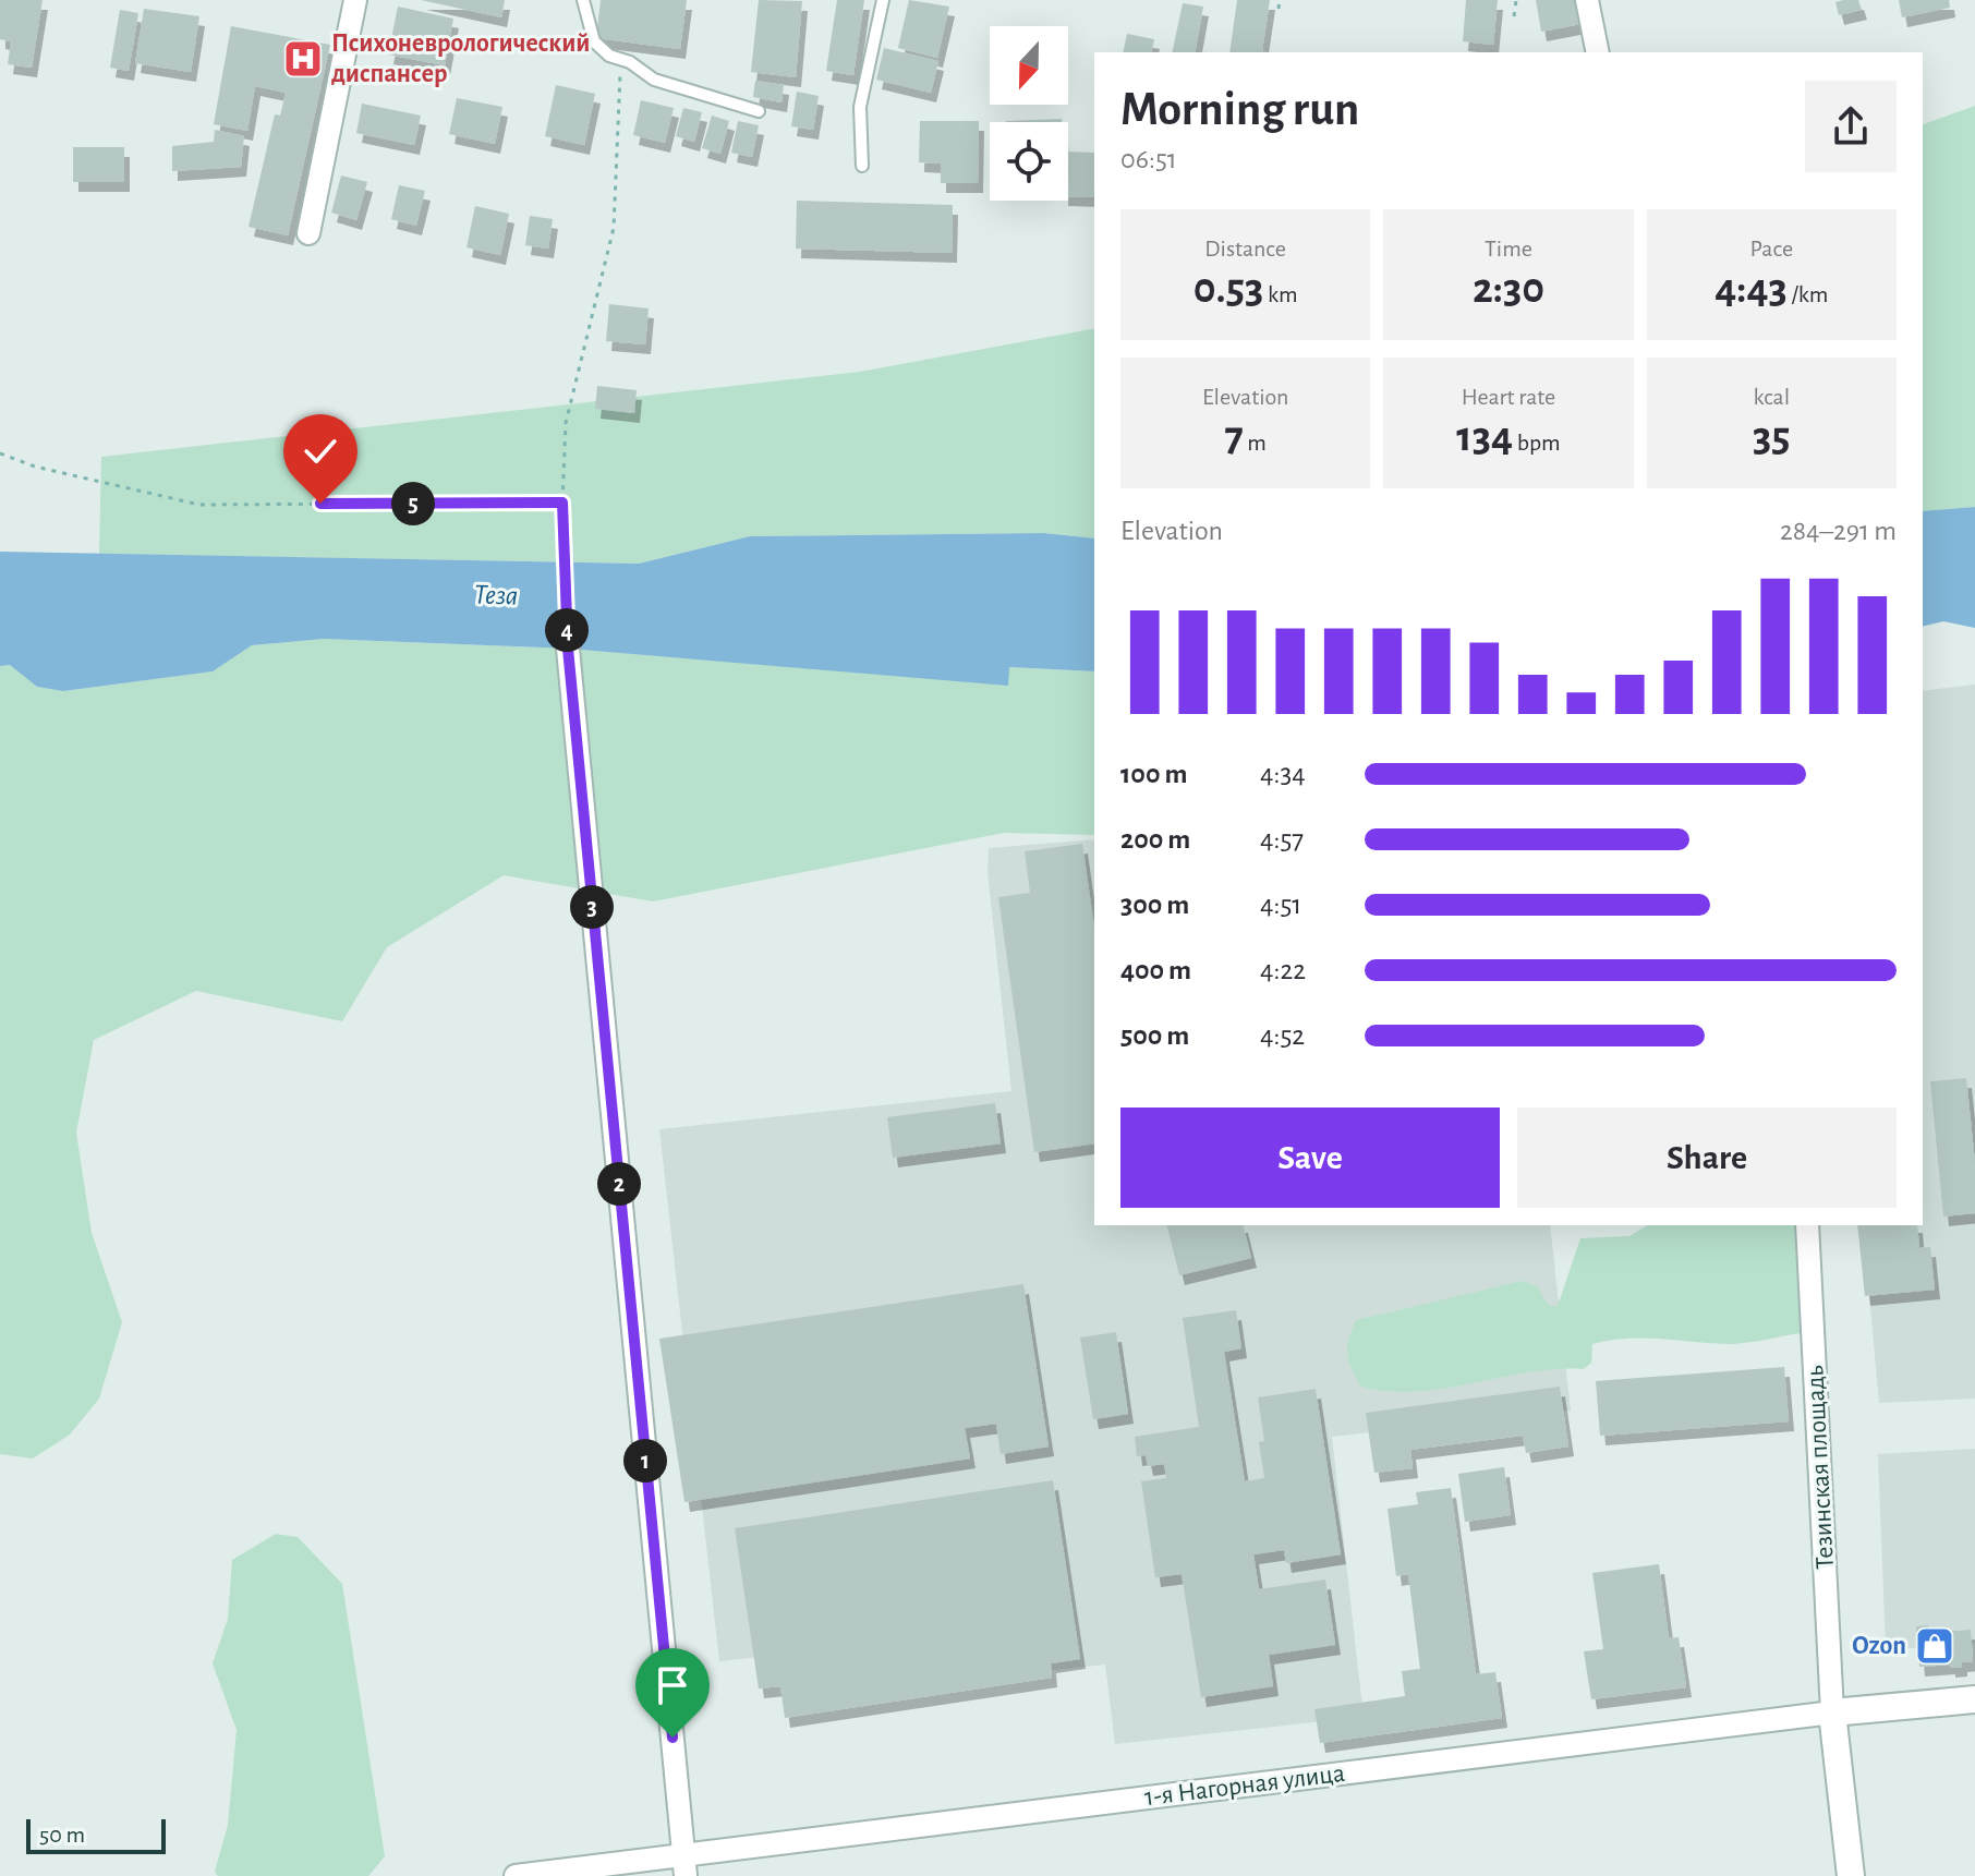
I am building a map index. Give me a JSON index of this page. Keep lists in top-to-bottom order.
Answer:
{
  "streets": {
    "street": ["Тезинская площадь", "1-я Нагорная улица"]
  },
  "crossings": [
    ["Тезинская площадь", "1-я Нагорная улица"]
  ],
  "water": ["Теза"],
  "places": {
    "hospital": ["Психоневрологический диспансер"],
    "shop": ["Ozon"]
  },
  "scale_bar": "50 m",
  "north": "bottom",
  "page": {
    "heading": ["Morning run", "06:51"],
    "stats": [
      ["Distance", "0.53 km"],
      ["Time", "2:30"],
      ["Pace", "4:43 /km"],
      ["Elevation", "7 m"],
      ["Heart rate", "134 bpm"],
      ["kcal", "35"]
    ],
    "pins": [
      "5",
      "4",
      "3",
      "2",
      "1"
    ],
    "chart": ["Elevation", "284–291 m"],
    "list": [
      {
        "name": "100 m",
        "note": "4:34"
      },
      {
        "name": "200 m",
        "note": "4:57"
      },
      {
        "name": "300 m",
        "note": "4:51"
      },
      {
        "name": "400 m",
        "note": "4:22"
      },
      {
        "name": "500 m",
        "note": "4:52"
      }
    ],
    "buttons": ["Save", "Share"],
    "scale": "50 m"
  }
}
